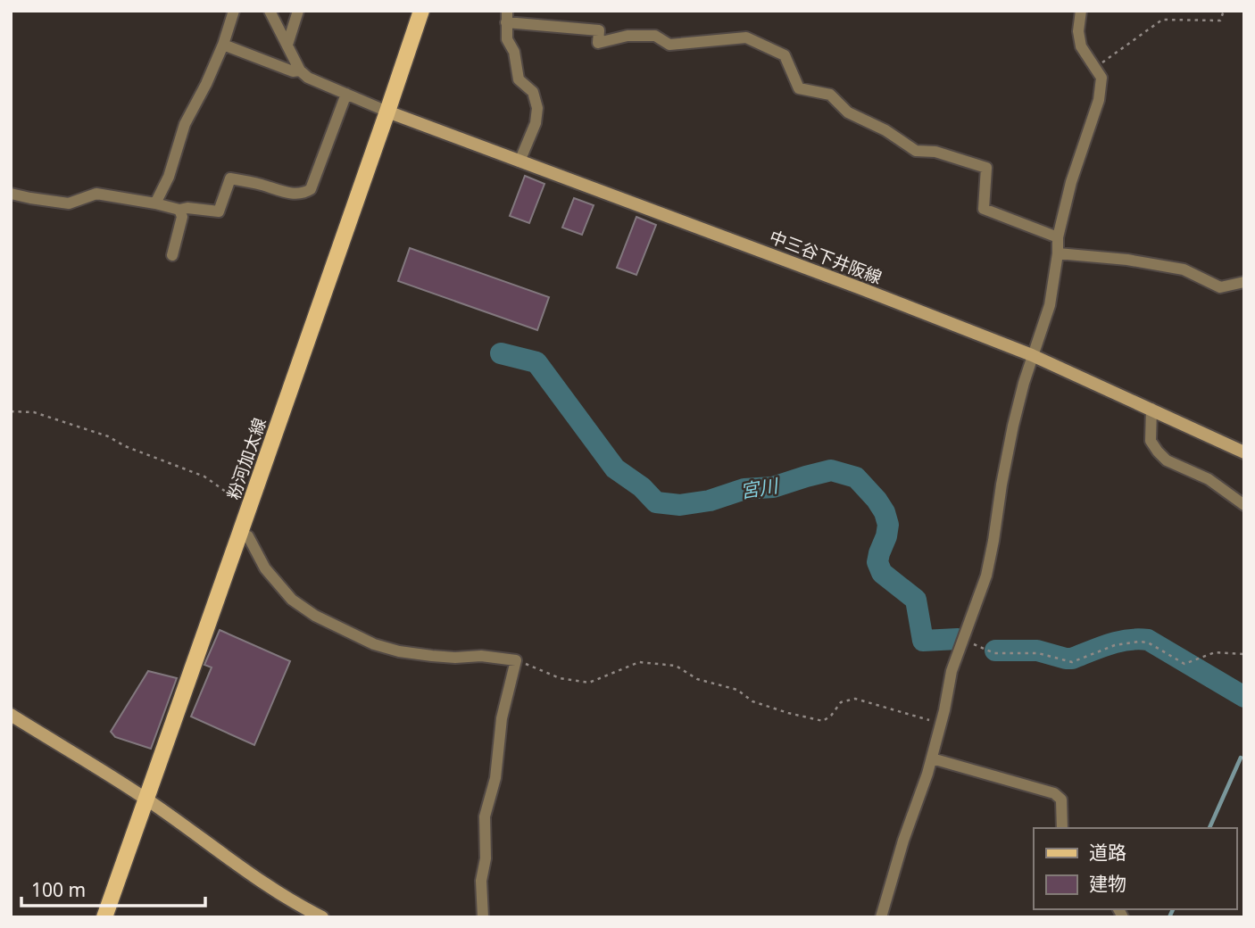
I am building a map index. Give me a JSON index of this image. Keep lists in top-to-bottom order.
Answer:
{
  "streets": {
    "main road": ["中三谷下井阪線", "粉河加太線"]
  },
  "crossings": [
    ["中三谷下井阪線", "粉河加太線"]
  ],
  "water": ["宮川"],
  "legend": ["道路", "建物"],
  "scale_bar": "100 m"
}
